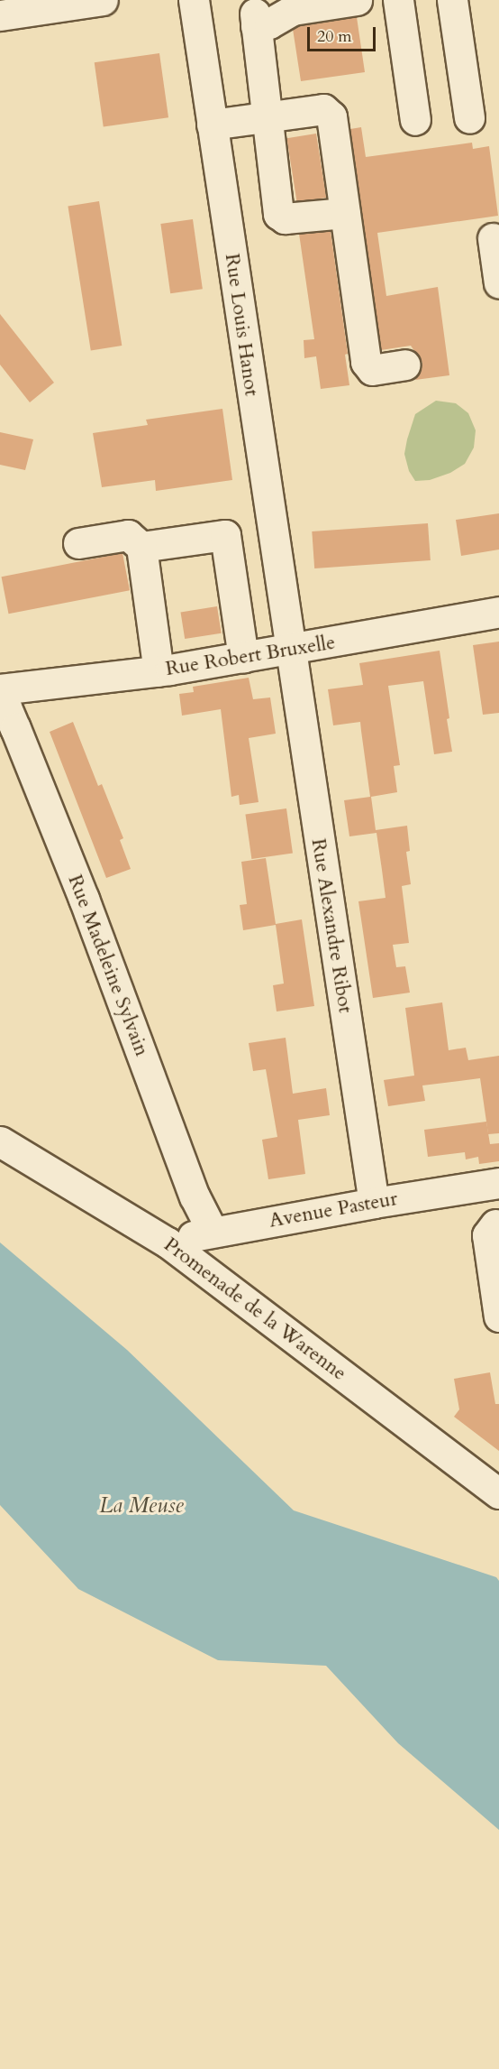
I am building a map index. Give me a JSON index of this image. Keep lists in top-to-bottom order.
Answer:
{
  "streets": {
    "street": [
      "Rue Louis Hanot",
      "Rue Robert Bruxelle",
      "Rue Alexandre Ribot",
      "Rue Madeleine Sylvain",
      "Avenue Pasteur",
      "Promenade de la Warenne"
    ]
  },
  "crossings": [
    ["Rue Louis Hanot", "Rue Robert Bruxelle"],
    ["Rue Louis Hanot", "Rue Alexandre Ribot"],
    ["Rue Robert Bruxelle", "Rue Alexandre Ribot"],
    ["Rue Alexandre Ribot", "Avenue Pasteur"],
    ["Rue Madeleine Sylvain", "Avenue Pasteur"],
    ["Avenue Pasteur", "Promenade de la Warenne"]
  ],
  "water": ["La Meuse"],
  "scale_bar": "20 m"
}
